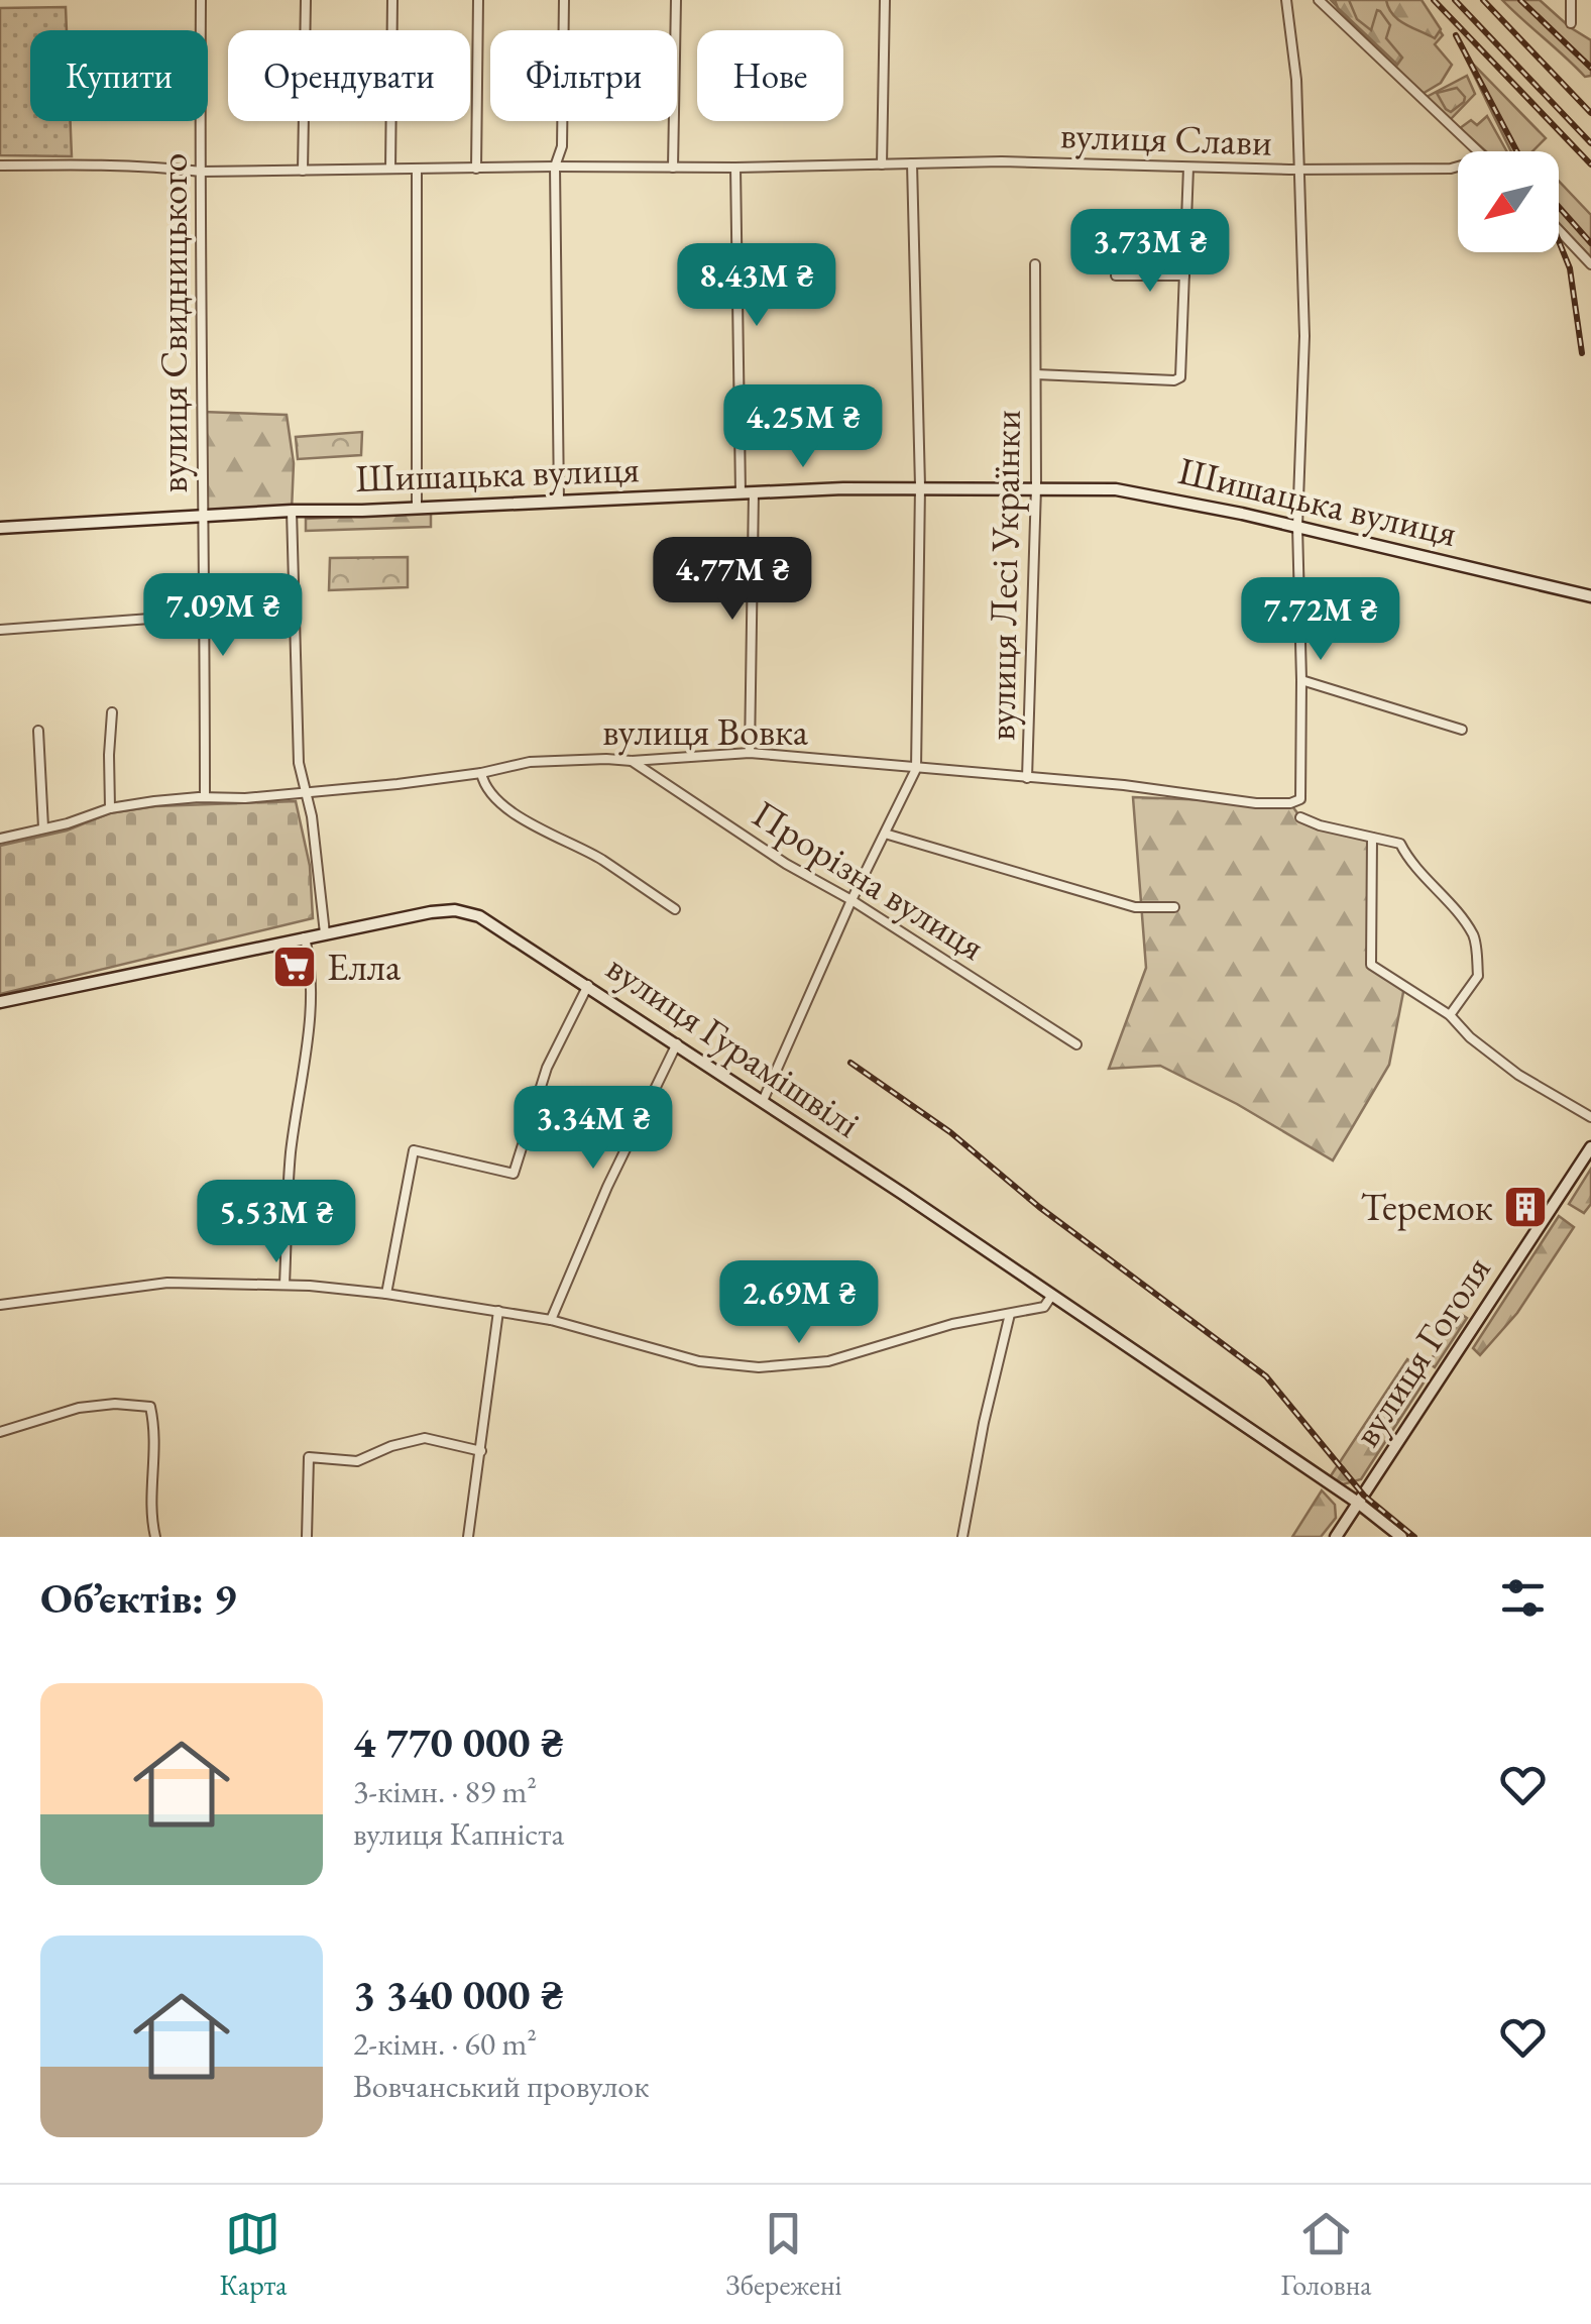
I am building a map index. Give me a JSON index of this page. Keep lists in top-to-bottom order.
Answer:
{
  "streets": {
    "street": [
      "вулиця Слави",
      "вулиця Свидницького",
      "Шишацька вулиця",
      "вулиця Лесі Українки",
      "вулиця Вовка",
      "Прорізна вулиця",
      "вулиця Гурамішвілі",
      "вулиця Гоголя"
    ]
  },
  "crossings": [
    ["вулиця Слави", "вулиця Свидницького"],
    ["вулиця Слави", "вулиця Лесі Українки"],
    ["вулиця Свидницького", "Шишацька вулиця"],
    ["вулиця Свидницького", "вулиця Вовка"],
    ["Шишацька вулиця", "вулиця Лесі Українки"],
    ["вулиця Лесі Українки", "вулиця Вовка"],
    ["вулиця Вовка", "Прорізна вулиця"],
    ["вулиця Гурамішвілі", "вулиця Гоголя"]
  ],
  "places": {
    "supermarket": ["Елла"],
    "building": ["Теремок"]
  },
  "north": "bottom left",
  "page": {
    "chip": [
      "Купити",
      "Орендувати",
      "Фільтри",
      "Нове"
    ],
    "price": [
      "3.73M ₴",
      "8.43M ₴",
      "4.25M ₴",
      "4.77M ₴",
      "7.09M ₴",
      "7.72M ₴",
      "3.34M ₴",
      "5.53M ₴",
      "2.69M ₴"
    ],
    "heading": "Об’єктів: 9",
    "list": [
      {
        "name": "4 770 000 ₴",
        "note": "3-кімн. · 89 m² · вулиця Капніста"
      },
      {
        "name": "3 340 000 ₴",
        "note": "2-кімн. · 60 m² · Вовчанський провулок"
      }
    ],
    "tabs": ["Карта", "Збережені", "Головна"]
  }
}
